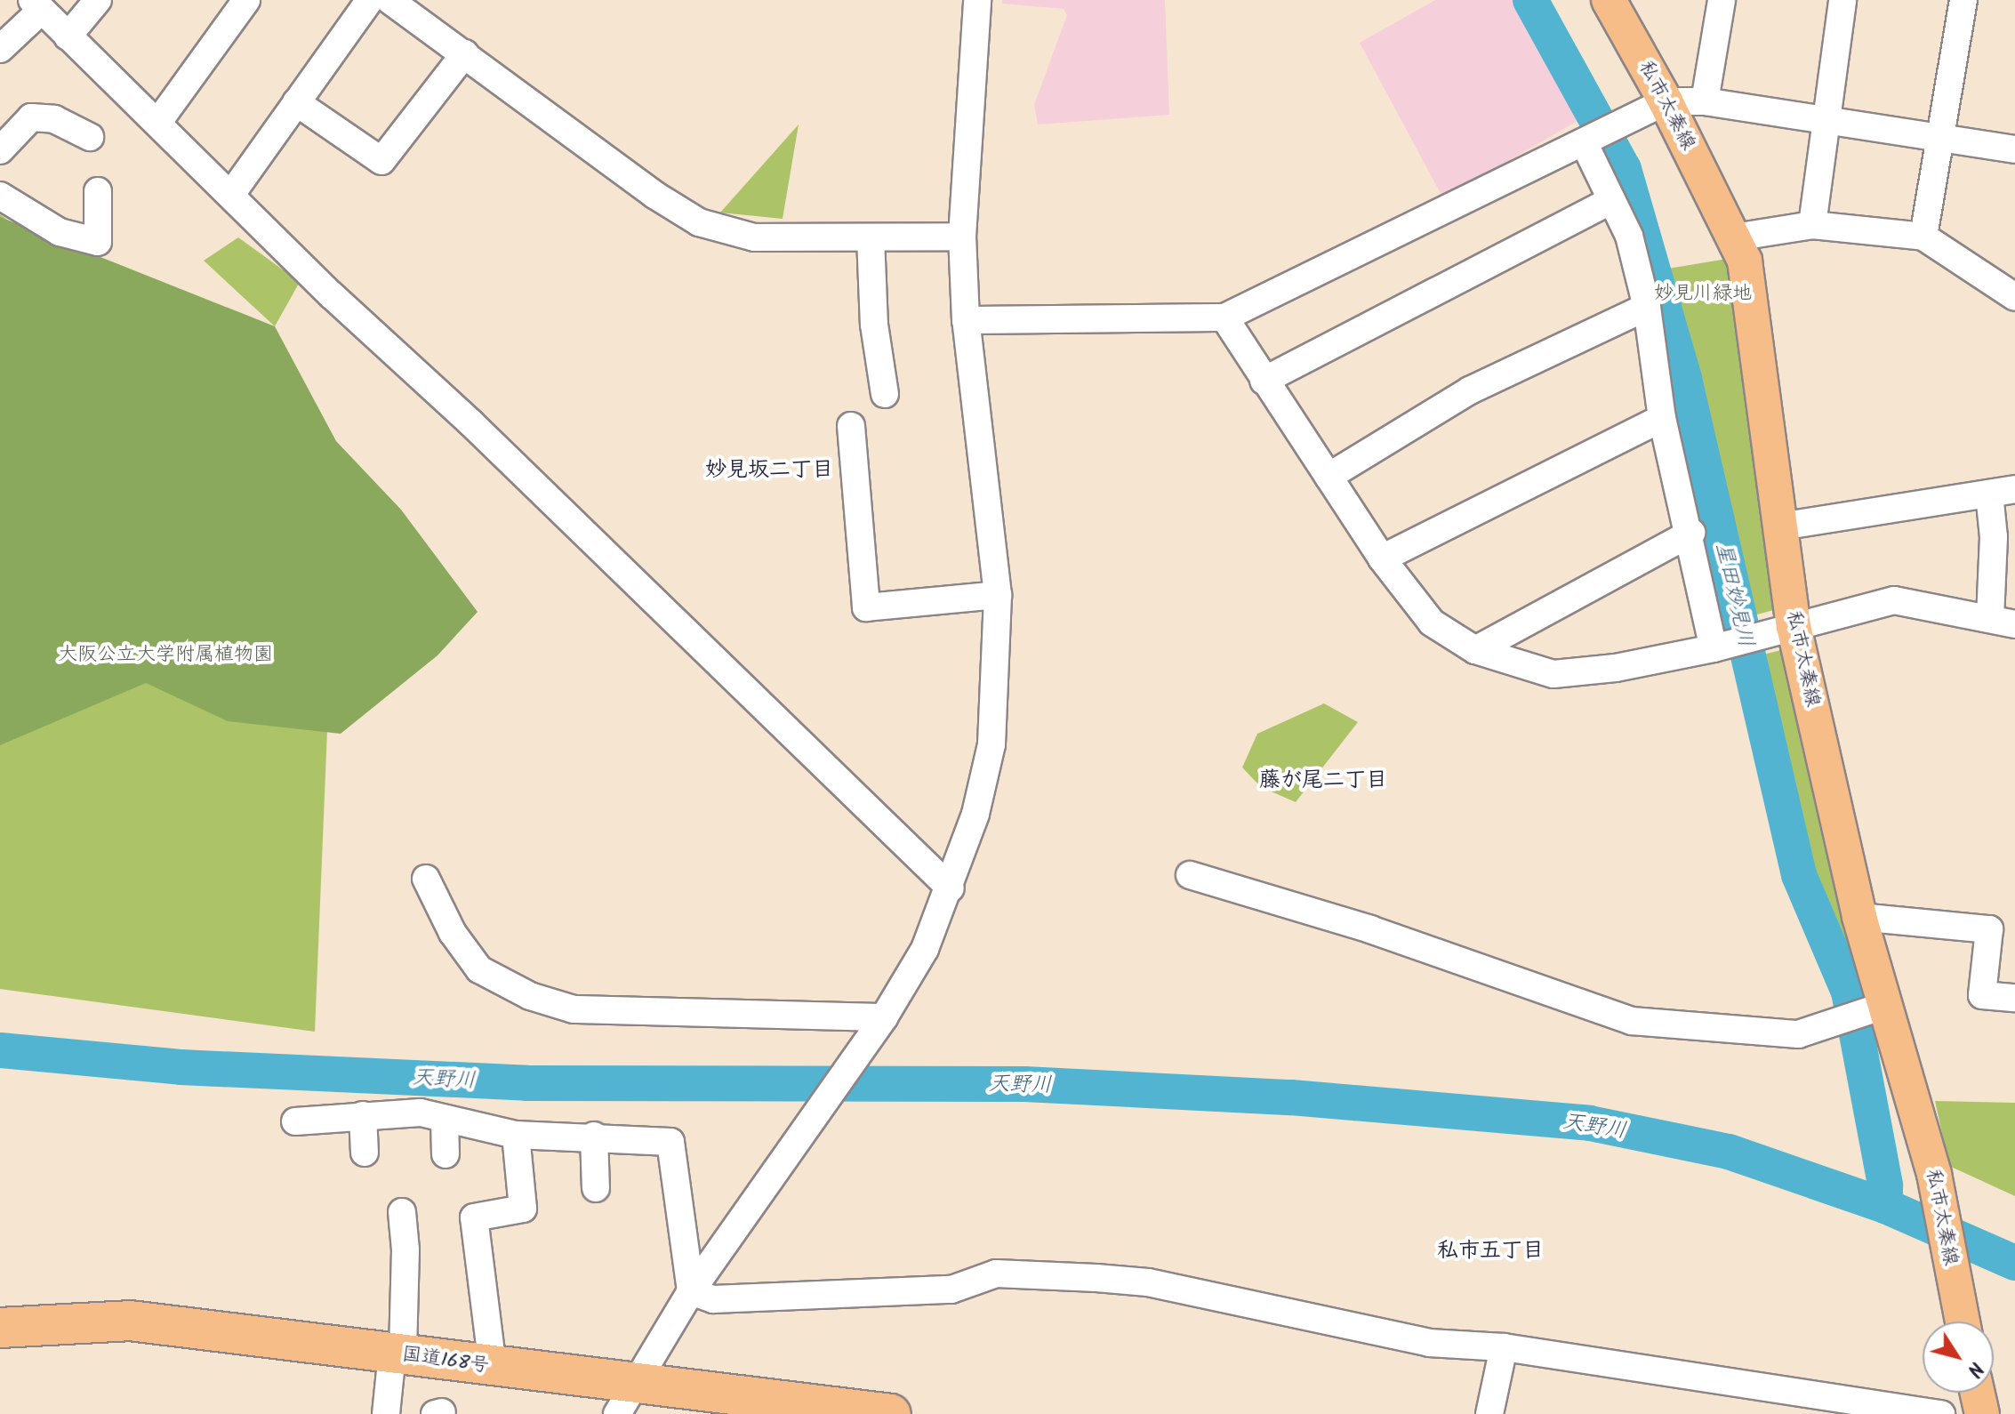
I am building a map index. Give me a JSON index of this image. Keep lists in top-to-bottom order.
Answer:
{
  "streets": {
    "highway": ["国道168号"],
    "main road": ["私市太秦線"]
  },
  "districts": ["妙見坂二丁目", "藤が尾二丁目", "私市五丁目"],
  "water": ["星田妙見川", "天野川"],
  "parks": ["妙見川緑地", "大阪公立大学附属植物園"],
  "north": "bottom right"
}
